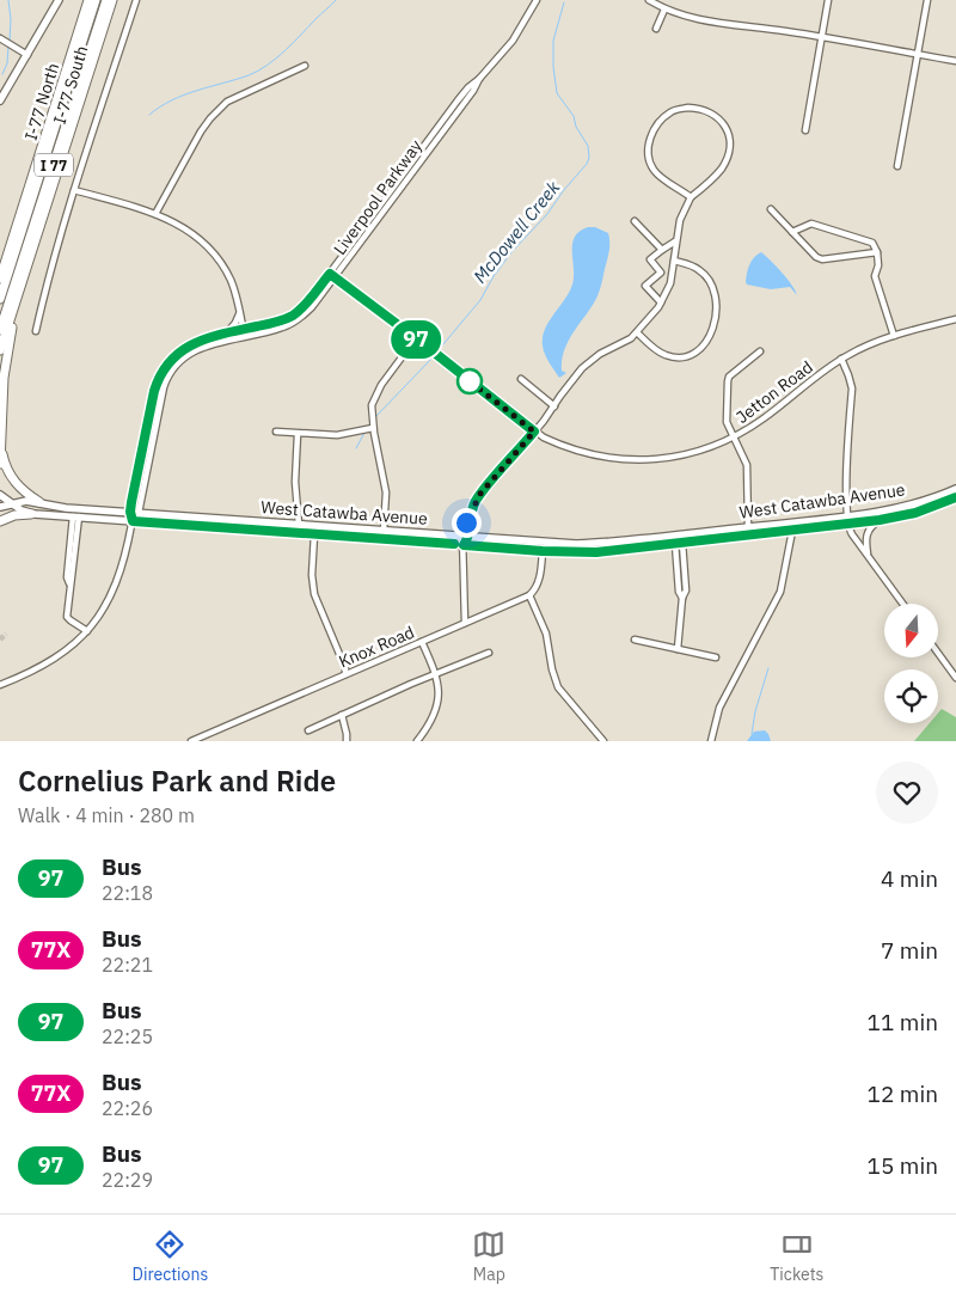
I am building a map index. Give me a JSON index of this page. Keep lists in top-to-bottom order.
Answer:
{
  "streets": {
    "highway": ["I-77 South", "I-77 North", "I 77"],
    "main road": ["West Catawba Avenue"],
    "street": ["Liverpool Parkway", "Jetton Road", "Knox Road"]
  },
  "crossings": [
    ["Liverpool Parkway", "Jetton Road"],
    ["Liverpool Parkway", "West Catawba Avenue"]
  ],
  "water": ["McDowell Creek"],
  "lines": ["bus line 97"],
  "north": "bottom",
  "page": {
    "on_map": "97",
    "heading": ["Cornelius Park and Ride", "Walk · 4 min · 280 m"],
    "list": [
      {
        "mark": "97",
        "name": "Bus",
        "note": "22:18",
        "value": "4 min"
      },
      {
        "mark": "77X",
        "name": "Bus",
        "note": "22:21",
        "value": "7 min"
      },
      {
        "mark": "97",
        "name": "Bus",
        "note": "22:25",
        "value": "11 min"
      },
      {
        "mark": "77X",
        "name": "Bus",
        "note": "22:26",
        "value": "12 min"
      },
      {
        "mark": "97",
        "name": "Bus",
        "note": "22:29",
        "value": "15 min"
      }
    ],
    "tabs": ["Directions", "Map", "Tickets"]
  }
}
